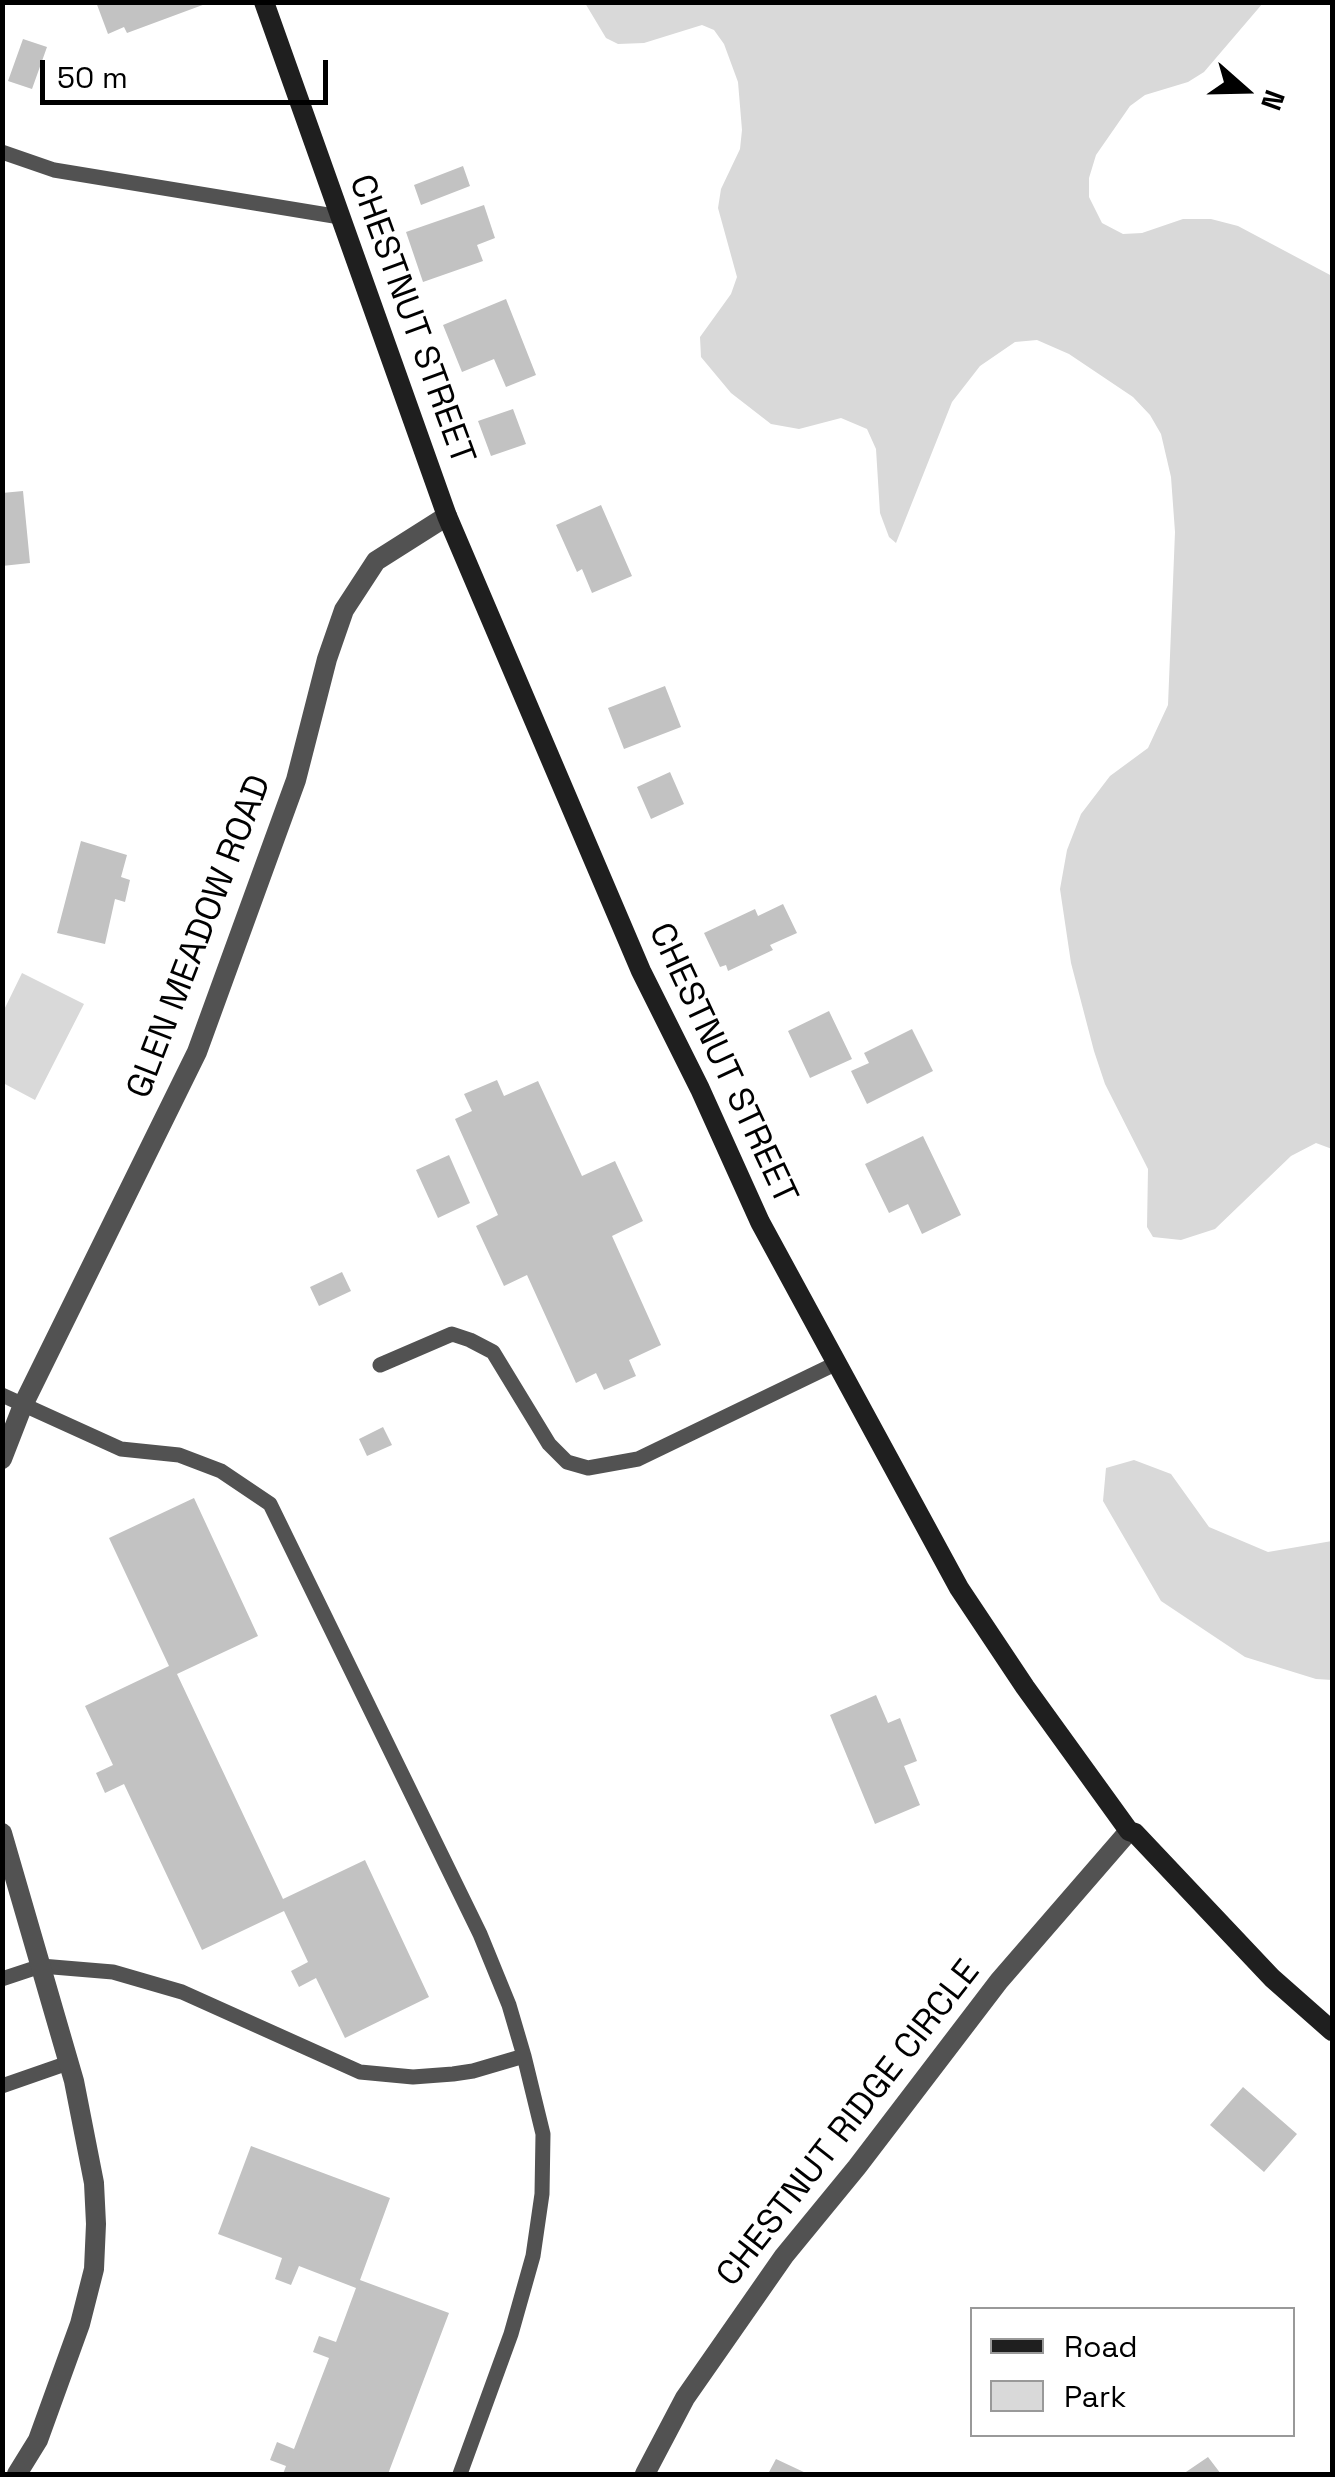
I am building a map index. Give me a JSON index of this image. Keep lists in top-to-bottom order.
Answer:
{
  "streets": {
    "main road": ["CHESTNUT STREET"],
    "street": ["GLEN MEADOW ROAD", "CHESTNUT RIDGE CIRCLE"]
  },
  "crossings": [
    ["CHESTNUT STREET", "GLEN MEADOW ROAD"],
    ["CHESTNUT STREET", "CHESTNUT RIDGE CIRCLE"]
  ],
  "legend": ["Road", "Park"],
  "scale_bar": "50 m",
  "north": "right"
}
